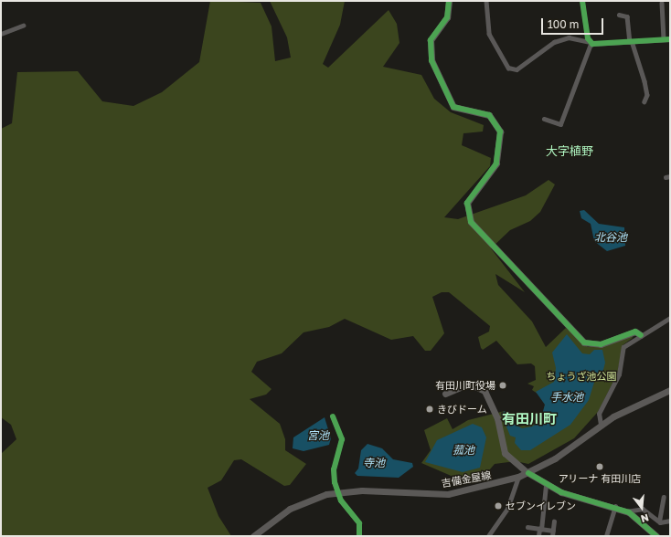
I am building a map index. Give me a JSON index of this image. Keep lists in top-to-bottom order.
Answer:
{
  "streets": {
    "main road": ["吉備金屋線"]
  },
  "districts": ["大字植野", "有田川町"],
  "water": [
    "北谷池",
    "手水池",
    "宮池",
    "菰池",
    "寺池"
  ],
  "parks": ["ちょうざ池公園"],
  "places": [
    "有田川町役場",
    "きびドーム",
    "アリーナ 有田川店",
    "セブンイレブン"
  ],
  "scale_bar": "100 m",
  "north": "bottom"
}
